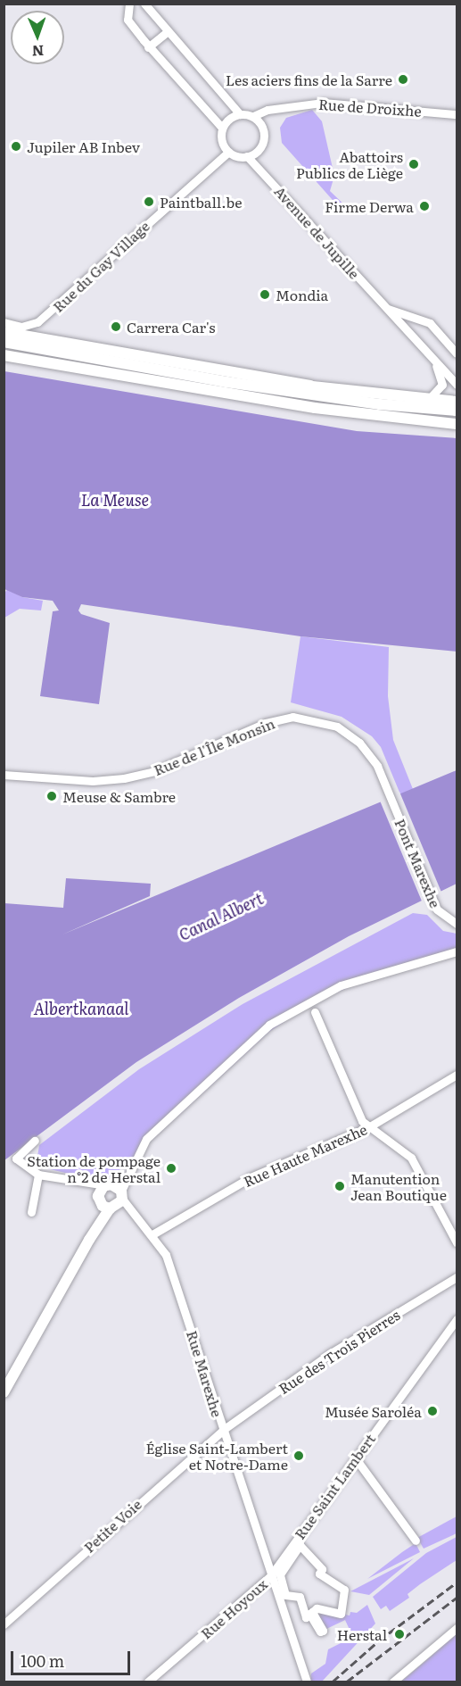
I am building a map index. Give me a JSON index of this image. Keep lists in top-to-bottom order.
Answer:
{
  "streets": {
    "street": [
      "Rue de Droixhe",
      "Avenue de Jupille",
      "Rue du Gay Village",
      "Rue de l'Île Monsin",
      "Pont Marexhe",
      "Rue Haute Marexhe",
      "Rue des Trois Pierres",
      "Rue Marexhe",
      "Rue Saint Lambert",
      "Petite Voie",
      "Rue Hoyoux"
    ]
  },
  "crossings": [
    ["Rue de Droixhe", "Avenue de Jupille"],
    ["Rue de Droixhe", "Rue du Gay Village"],
    ["Avenue de Jupille", "Rue du Gay Village"],
    ["Rue de l'Île Monsin", "Pont Marexhe"],
    ["Rue Haute Marexhe", "Rue Marexhe"],
    ["Rue des Trois Pierres", "Rue Marexhe"],
    ["Rue des Trois Pierres", "Petite Voie"],
    ["Rue Marexhe", "Rue Saint Lambert"],
    ["Rue Marexhe", "Petite Voie"],
    ["Rue Marexhe", "Rue Hoyoux"],
    ["Rue Saint Lambert", "Rue Hoyoux"]
  ],
  "water": ["La Meuse", "Canal Albert", "Albertkanaal"],
  "places": [
    "Les aciers fins de la Sarre",
    "Jupiler AB Inbev",
    "Abattoirs Publics de Liège",
    "Paintball.be",
    "Firme Derwa",
    "Mondia",
    "Carrera Car's",
    "Meuse & Sambre",
    "Station de pompage n°2 de Herstal",
    "Manutention Jean Boutique",
    "Musée Saroléa",
    "Église Saint-Lambert et Notre-Dame",
    "Herstal"
  ],
  "scale_bar": "100 m",
  "north": "bottom"
}
